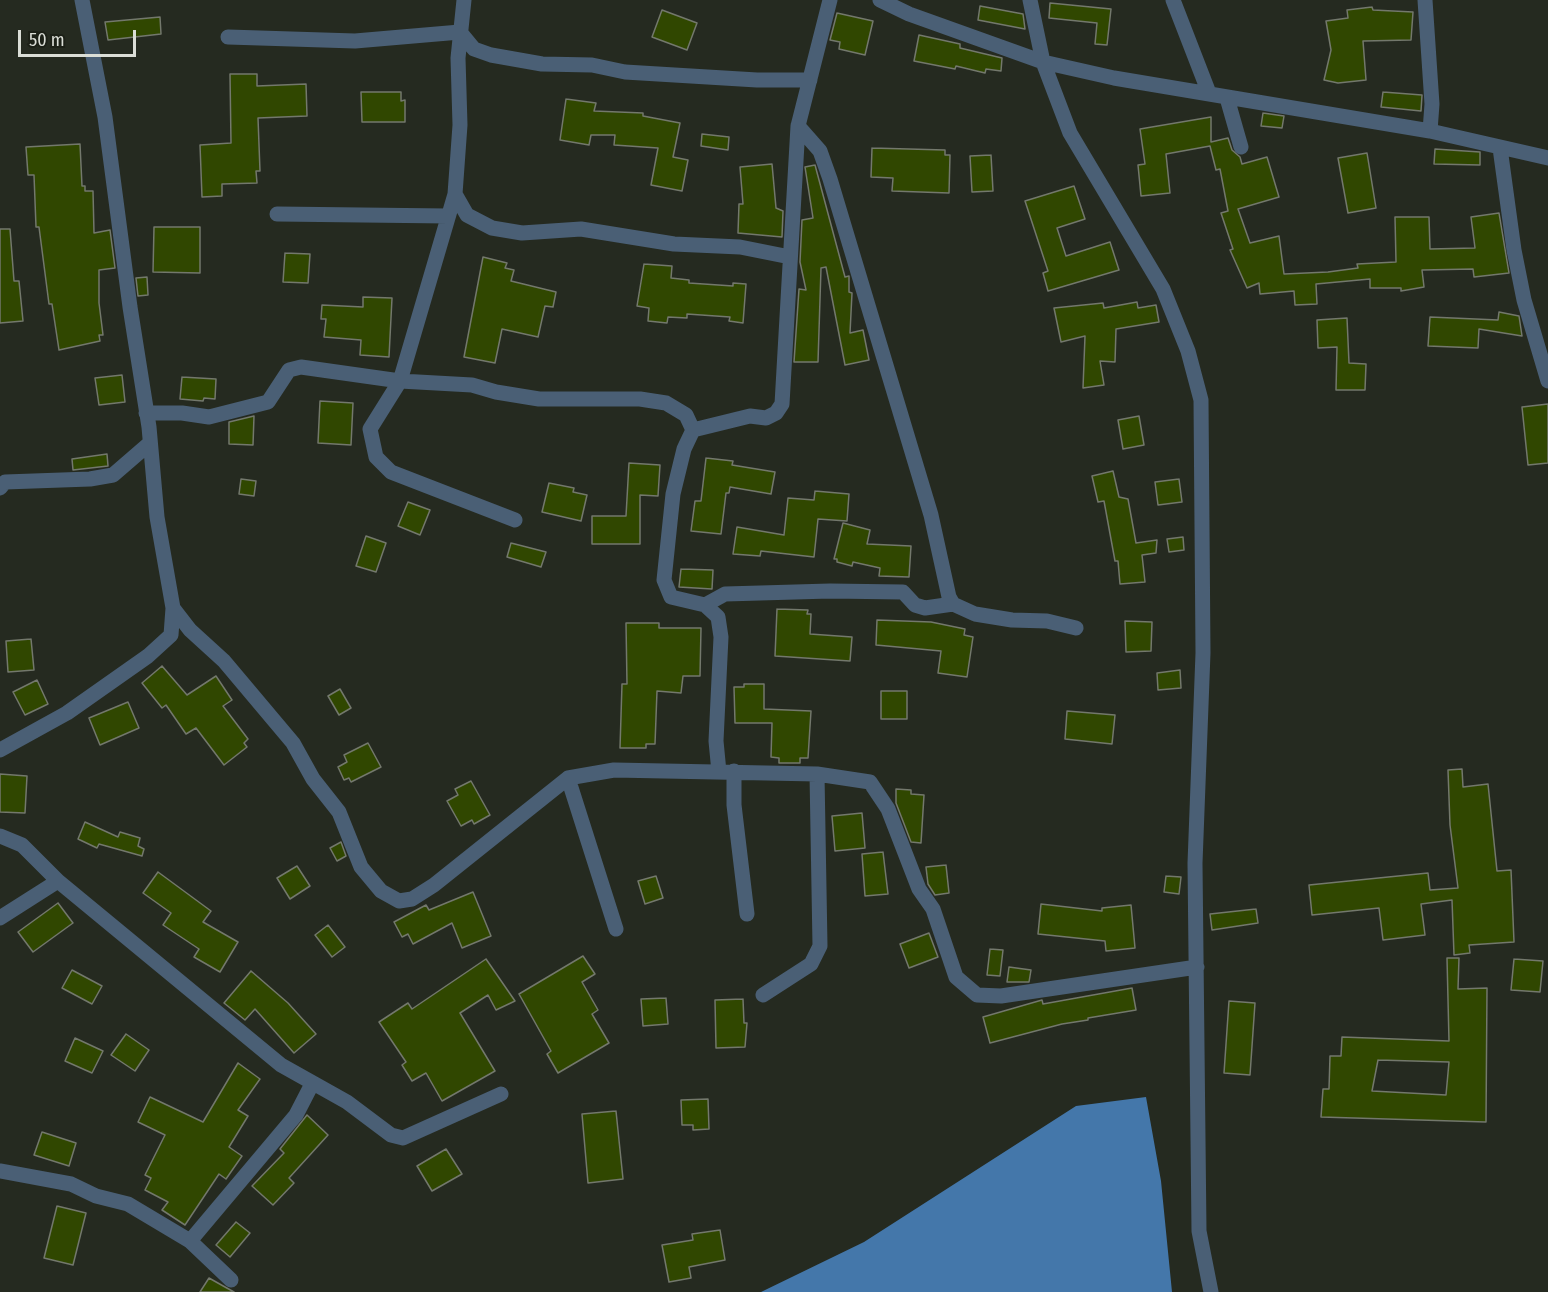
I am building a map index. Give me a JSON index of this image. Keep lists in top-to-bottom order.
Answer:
{
  "scale_bar": "50 m"
}
